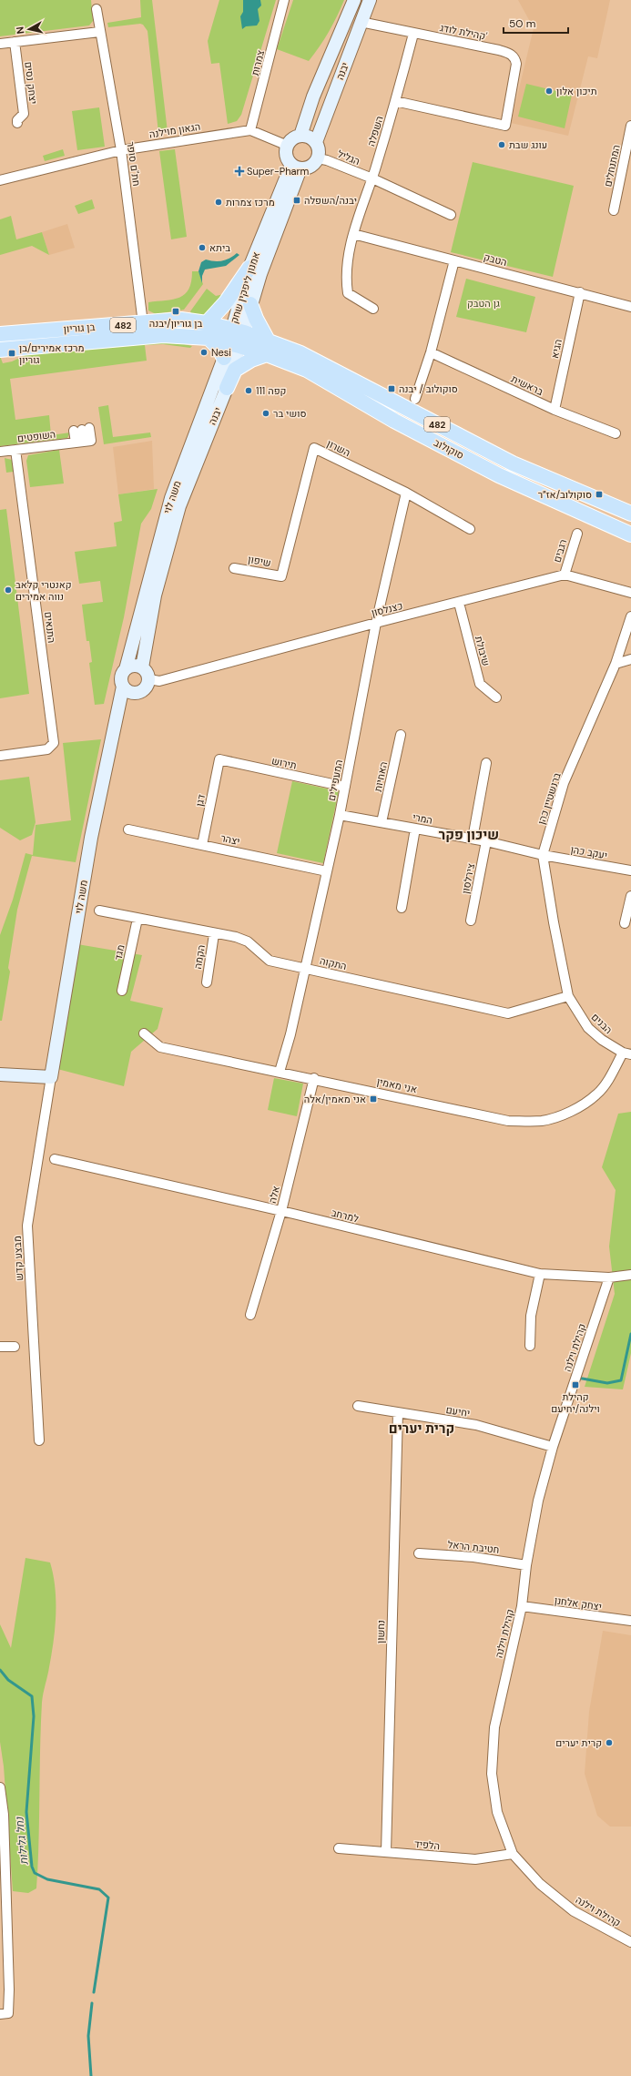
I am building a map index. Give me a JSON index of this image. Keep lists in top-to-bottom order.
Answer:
{
  "streets": {
    "main road": ["482", "בן גוריון", "סוקולוב"],
    "street": [
      "קהילת לודג'",
      "צמרות",
      "יבנה",
      "יצחק נסים",
      "הגאון מוילנה",
      "השפלה",
      "הגליל",
      "חת\"ם סופר",
      "המתנחלים",
      "הטבק",
      "אמנון ליפקין שחק",
      "הגיא",
      "בראשית",
      "השופטים",
      "השרון",
      "משה לוי",
      "רגבים",
      "שיפון",
      "כצנלסון",
      "התנאים",
      "שיבולת",
      "תירוש",
      "האחיות",
      "המעפילים",
      "ברנשטיין כהן",
      "דגן",
      "המרי",
      "יצהר",
      "יעקב כהן",
      "צירלסון",
      "מגד",
      "הקמה",
      "התקוה",
      "הבנים",
      "אני מאמין",
      "אלה",
      "למרחב",
      "מבצע קדש",
      "קהילת וילנה",
      "יחיעם",
      "חטיבת הראל",
      "יצחק אלחנן",
      "נחשון",
      "הלפיד"
    ]
  },
  "crossings": [
    ["קהילת לודג'", "יבנה"],
    ["קהילת לודג'", "השפלה"],
    ["צמרות", "הגאון מוילנה"],
    ["יבנה", "הגליל"],
    ["יבנה", "אמנון ליפקין שחק"],
    ["יבנה", "בן גוריון"],
    ["יבנה", "סוקולוב"],
    ["יבנה", "משה לוי"],
    ["יבנה", "כצנלסון"],
    ["הגאון מוילנה", "חת\"ם סופר"],
    ["השפלה", "הגליל"],
    ["השפלה", "הטבק"],
    ["הגליל", "אמנון ליפקין שחק"],
    ["חת\"ם סופר", "בן גוריון"],
    ["הטבק", "הגיא"],
    ["אמנון ליפקין שחק", "בן גוריון"],
    ["אמנון ליפקין שחק", "סוקולוב"],
    ["אמנון ליפקין שחק", "משה לוי"],
    ["בן גוריון", "סוקולוב"],
    ["בן גוריון", "משה לוי"],
    ["הגיא", "בראשית"],
    ["השופטים", "התנאים"],
    ["השרון", "שיפון"],
    ["השרון", "המעפילים"],
    ["סוקולוב", "משה לוי"],
    ["משה לוי", "כצנלסון"],
    ["משה לוי", "מבצע קדש"],
    ["רגבים", "כצנלסון"],
    ["כצנלסון", "שיבולת"],
    ["כצנלסון", "המעפילים"],
    ["תירוש", "המעפילים"],
    ["תירוש", "דגן"],
    ["האחיות", "המרי"],
    ["המעפילים", "המרי"],
    ["המעפילים", "יצהר"],
    ["המעפילים", "התקוה"],
    ["המעפילים", "אני מאמין"],
    ["ברנשטיין כהן", "המרי"],
    ["ברנשטיין כהן", "יעקב כהן"],
    ["ברנשטיין כהן", "התקוה"],
    ["ברנשטיין כהן", "הבנים"],
    ["דגן", "יצהר"],
    ["המרי", "יעקב כהן"],
    ["המרי", "צירלסון"],
    ["מגד", "התקוה"],
    ["הקמה", "התקוה"],
    ["התקוה", "הבנים"],
    ["הבנים", "אני מאמין"],
    ["אני מאמין", "אלה"],
    ["אלה", "למרחב"],
    ["למרחב", "קהילת וילנה"],
    ["קהילת וילנה", "יחיעם"],
    ["קהילת וילנה", "חטיבת הראל"],
    ["קהילת וילנה", "יצחק אלחנן"],
    ["קהילת וילנה", "הלפיד"],
    ["יחיעם", "נחשון"],
    ["נחשון", "הלפיד"]
  ],
  "districts": ["שיכון פקר", "קרית יערים"],
  "water": ["נחל גלילות"],
  "parks": ["גן הטבק"],
  "places": {
    "other": [
      "תיכון אלון",
      "עונג שבת",
      "מרכז צמרות",
      "ביתא",
      "Nesi",
      "קפה 111",
      "סושי בר",
      "קאנטרי קלאב נווה אמירים",
      "קרית יערים"
    ],
    "health": ["Super-Pharm"],
    "transit": [
      "יבנה/השפלה",
      "בן גוריון/יבנה",
      "מרכז אמירים/בן גוריון",
      "סוקולוב / יבנה",
      "סוקולוב/אז״ר",
      "אני מאמין/אלה",
      "קהילת וילנה/יחיעם"
    ]
  },
  "scale_bar": "50 m",
  "north": "left"
}
